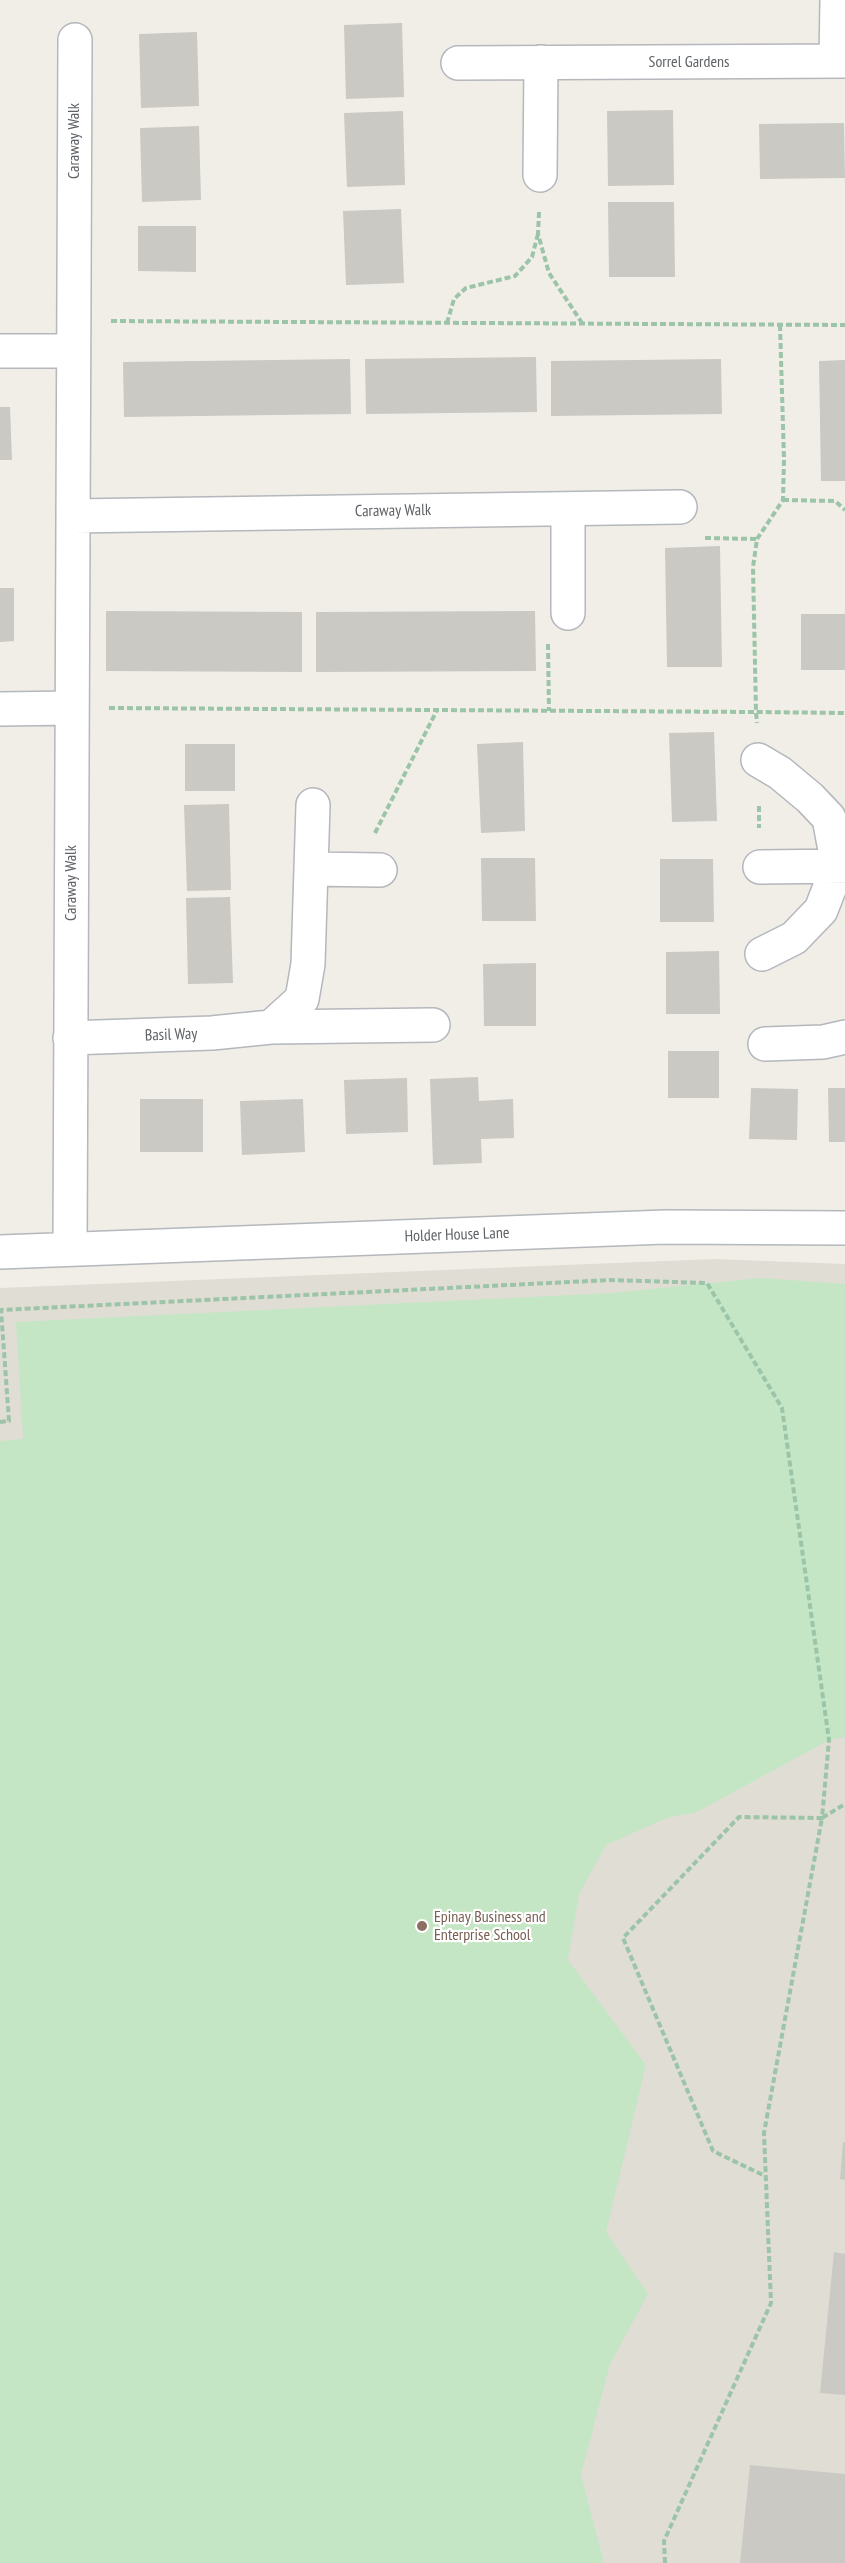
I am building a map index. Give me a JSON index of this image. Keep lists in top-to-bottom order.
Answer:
{
  "streets": {
    "street": [
      "Sorrel Gardens",
      "Caraway Walk",
      "Basil Way",
      "Holder House Lane"
    ]
  },
  "crossings": [
    ["Caraway Walk", "Basil Way"],
    ["Caraway Walk", "Holder House Lane"]
  ],
  "places": ["Epinay Business and Enterprise School"]
}
